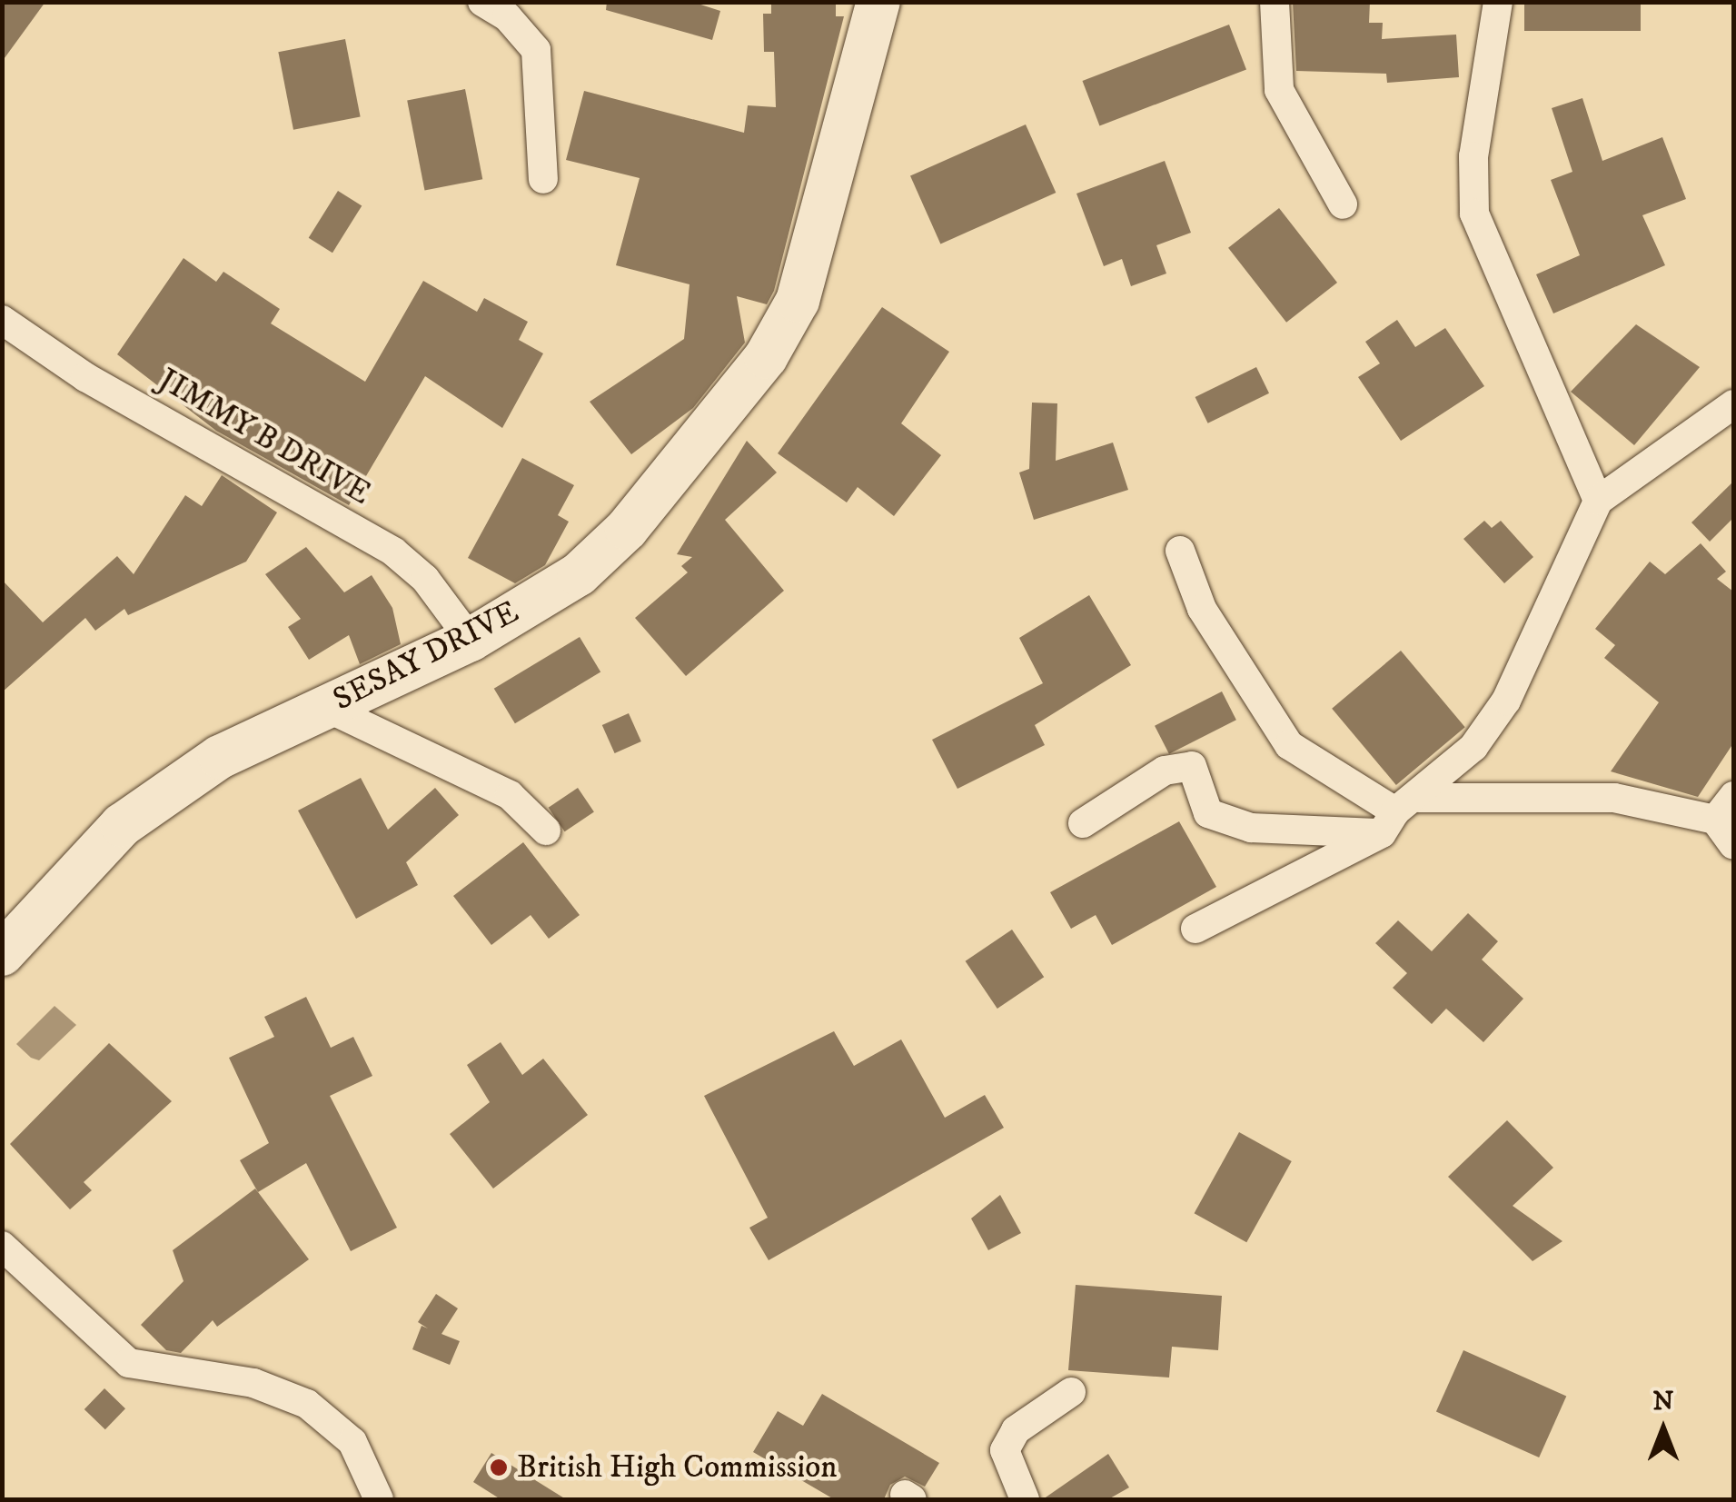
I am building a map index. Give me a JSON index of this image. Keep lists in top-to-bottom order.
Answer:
{
  "streets": {
    "street": ["JIMMY B DRIVE", "SESAY DRIVE"]
  },
  "crossings": [
    ["JIMMY B DRIVE", "SESAY DRIVE"]
  ],
  "places": ["British High Commission"],
  "north": "top"
}
